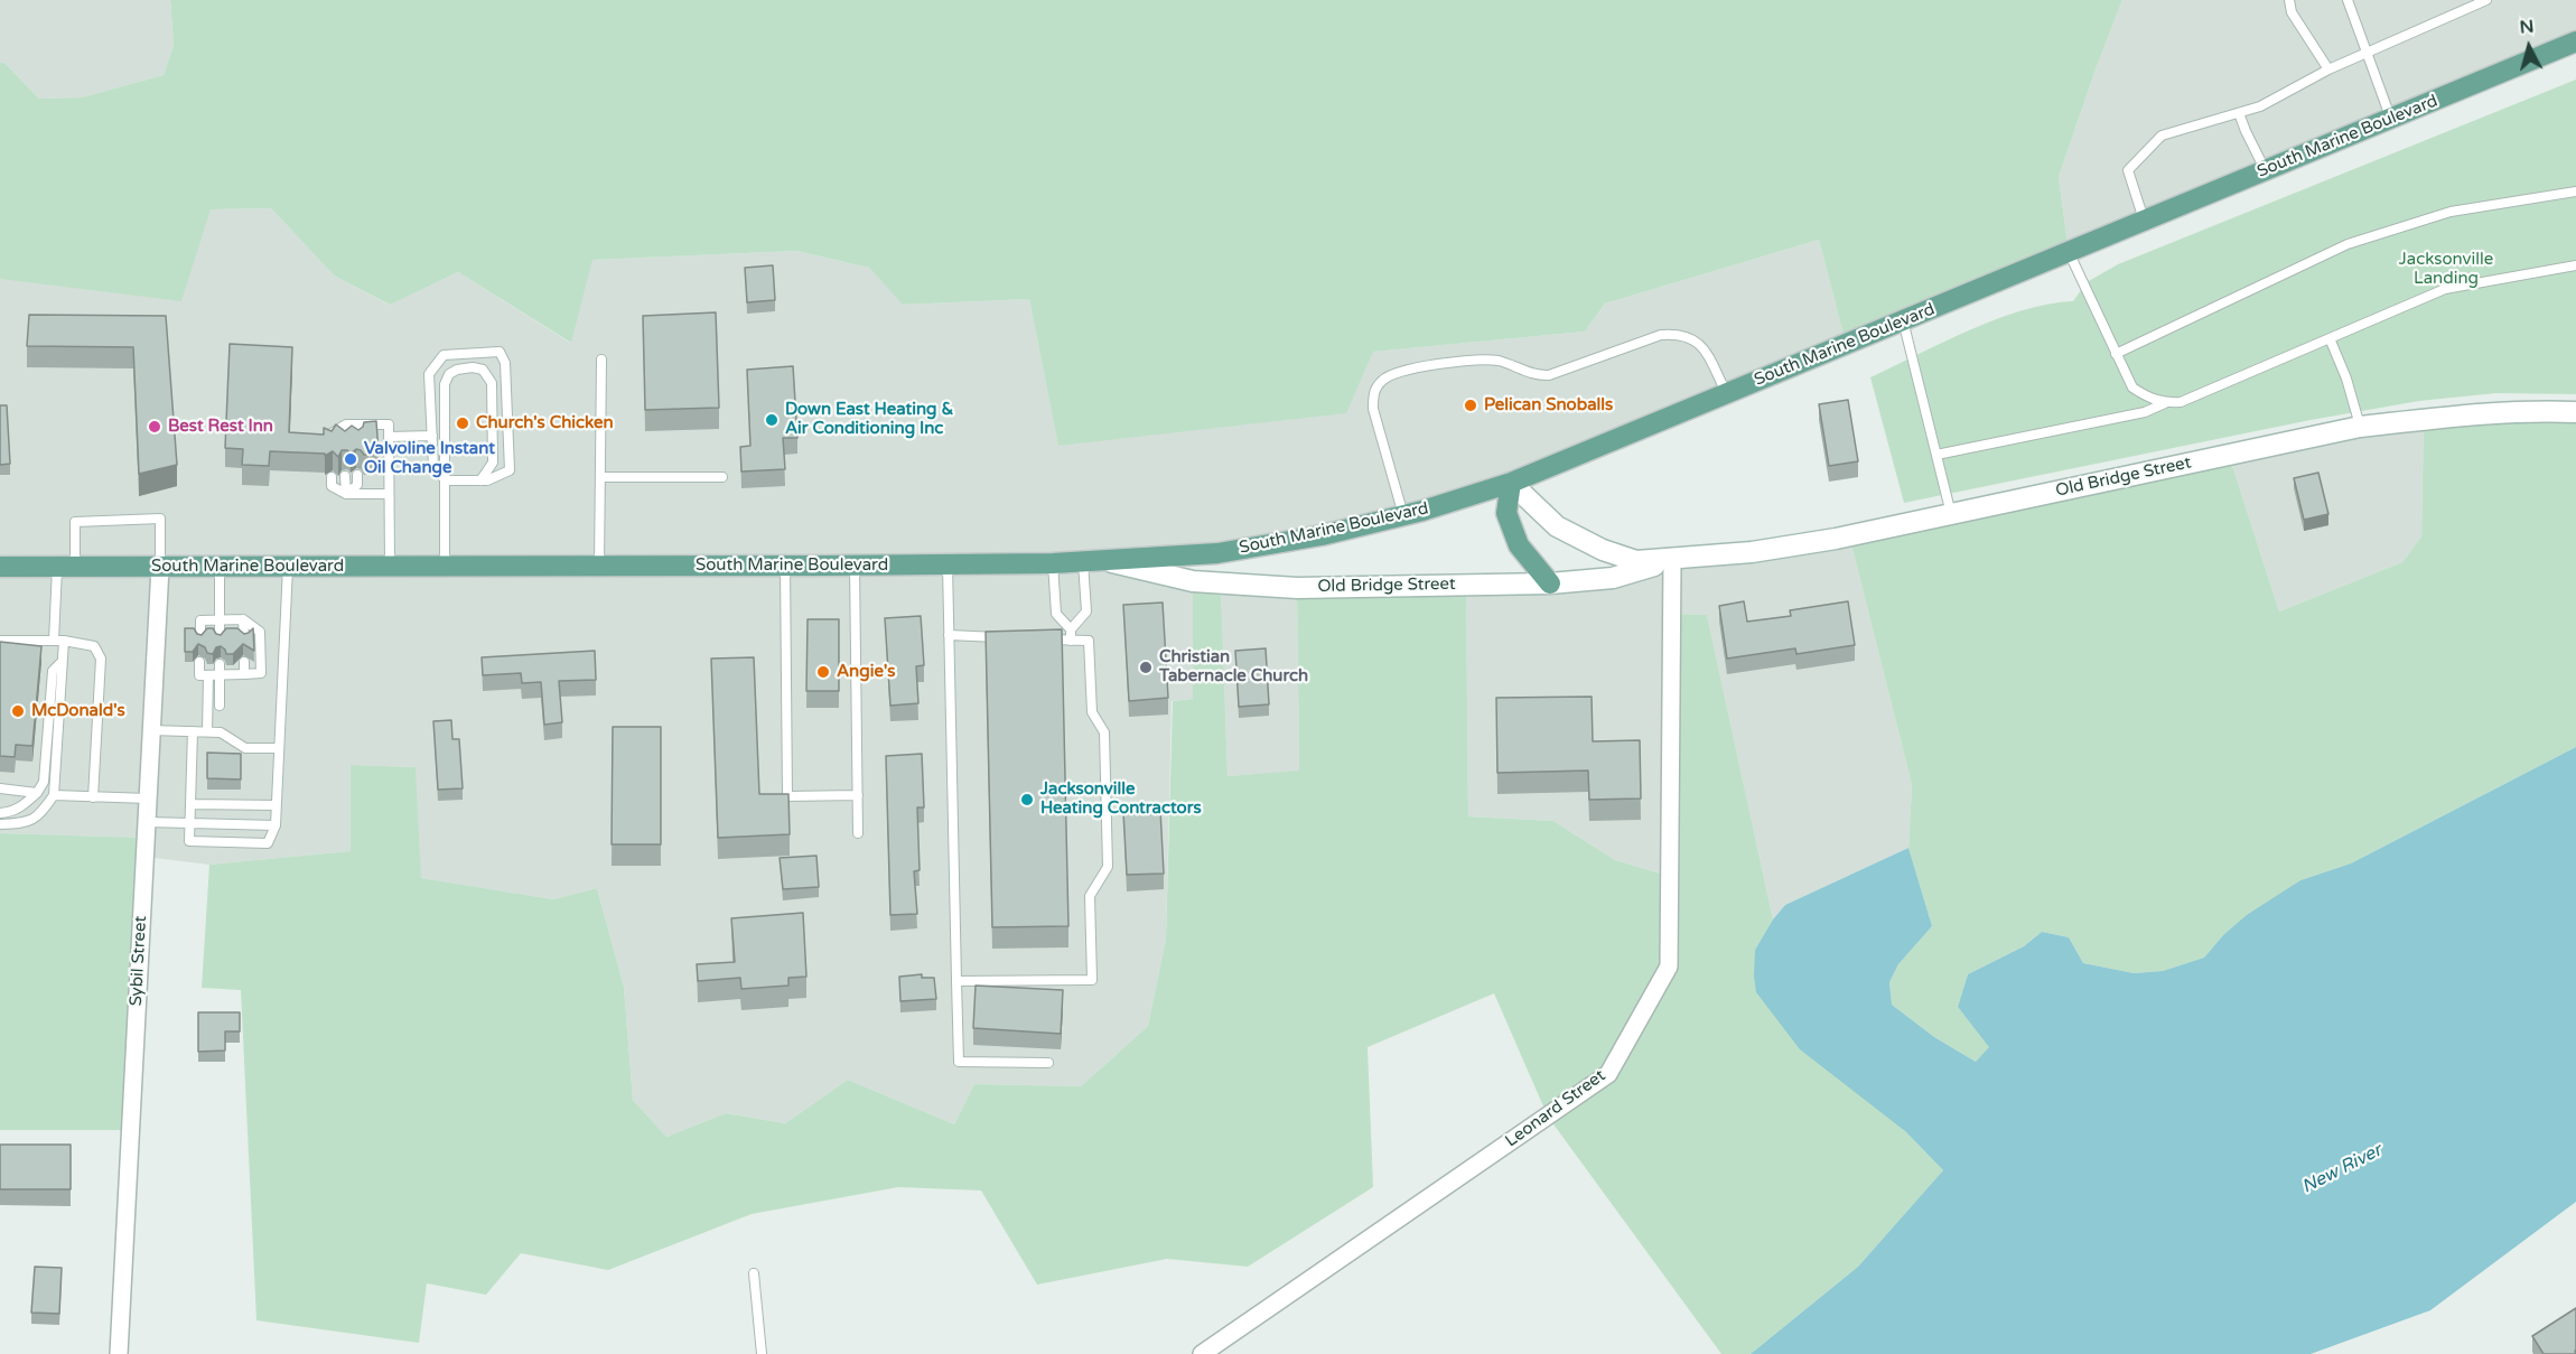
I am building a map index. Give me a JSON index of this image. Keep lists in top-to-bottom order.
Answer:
{
  "streets": {
    "main road": ["South Marine Boulevard", "Old Bridge Street"],
    "street": ["Sybil Street", "Leonard Street"]
  },
  "crossings": [
    ["South Marine Boulevard", "Old Bridge Street"],
    ["South Marine Boulevard", "Sybil Street"],
    ["Old Bridge Street", "Leonard Street"]
  ],
  "water": ["New River"],
  "parks": ["Jacksonville Landing"],
  "places": [
    "Pelican Snoballs",
    "Down East Heating & Air Conditioning Inc",
    "Church's Chicken",
    "Best Rest Inn",
    "Valvoline Instant Oil Change",
    "Christian Tabernacle Church",
    "Angie's",
    "McDonald's",
    "Jacksonville Heating Contractors"
  ],
  "north": "top"
}
